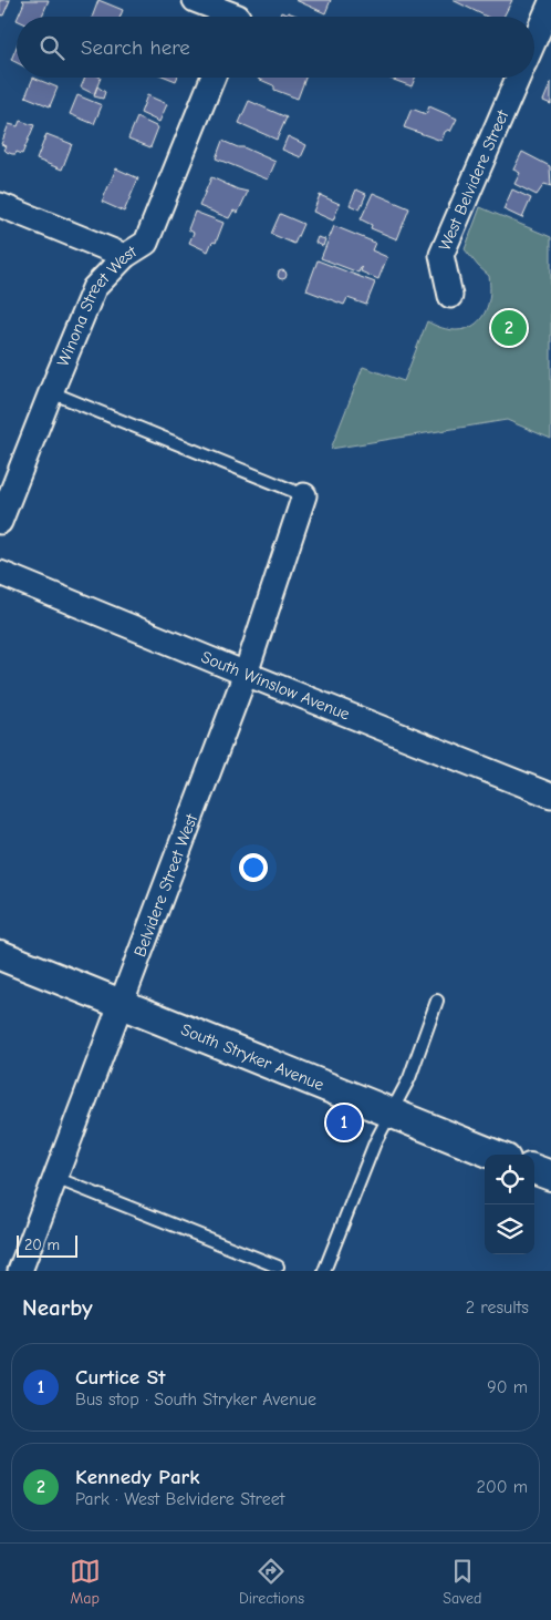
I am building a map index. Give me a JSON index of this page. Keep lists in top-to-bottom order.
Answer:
{
  "streets": {
    "street": [
      "West Belvidere Street",
      "Winona Street West",
      "South Winslow Avenue",
      "Belvidere Street West",
      "South Stryker Avenue"
    ]
  },
  "crossings": [
    ["South Winslow Avenue", "Belvidere Street West"],
    ["Belvidere Street West", "South Stryker Avenue"]
  ],
  "scale_bar": "20 m",
  "page": {
    "search": "Search here",
    "pins": ["2", "1"],
    "scale": "20 m",
    "heading": ["Nearby", "2 results"],
    "list": [
      {
        "mark": "1",
        "name": "Curtice St",
        "note": "Bus stop · South Stryker Avenue",
        "value": "90 m"
      },
      {
        "mark": "2",
        "name": "Kennedy Park",
        "note": "Park · West Belvidere Street",
        "value": "200 m"
      }
    ],
    "nav": ["Map", "Directions", "Saved"]
  }
}
